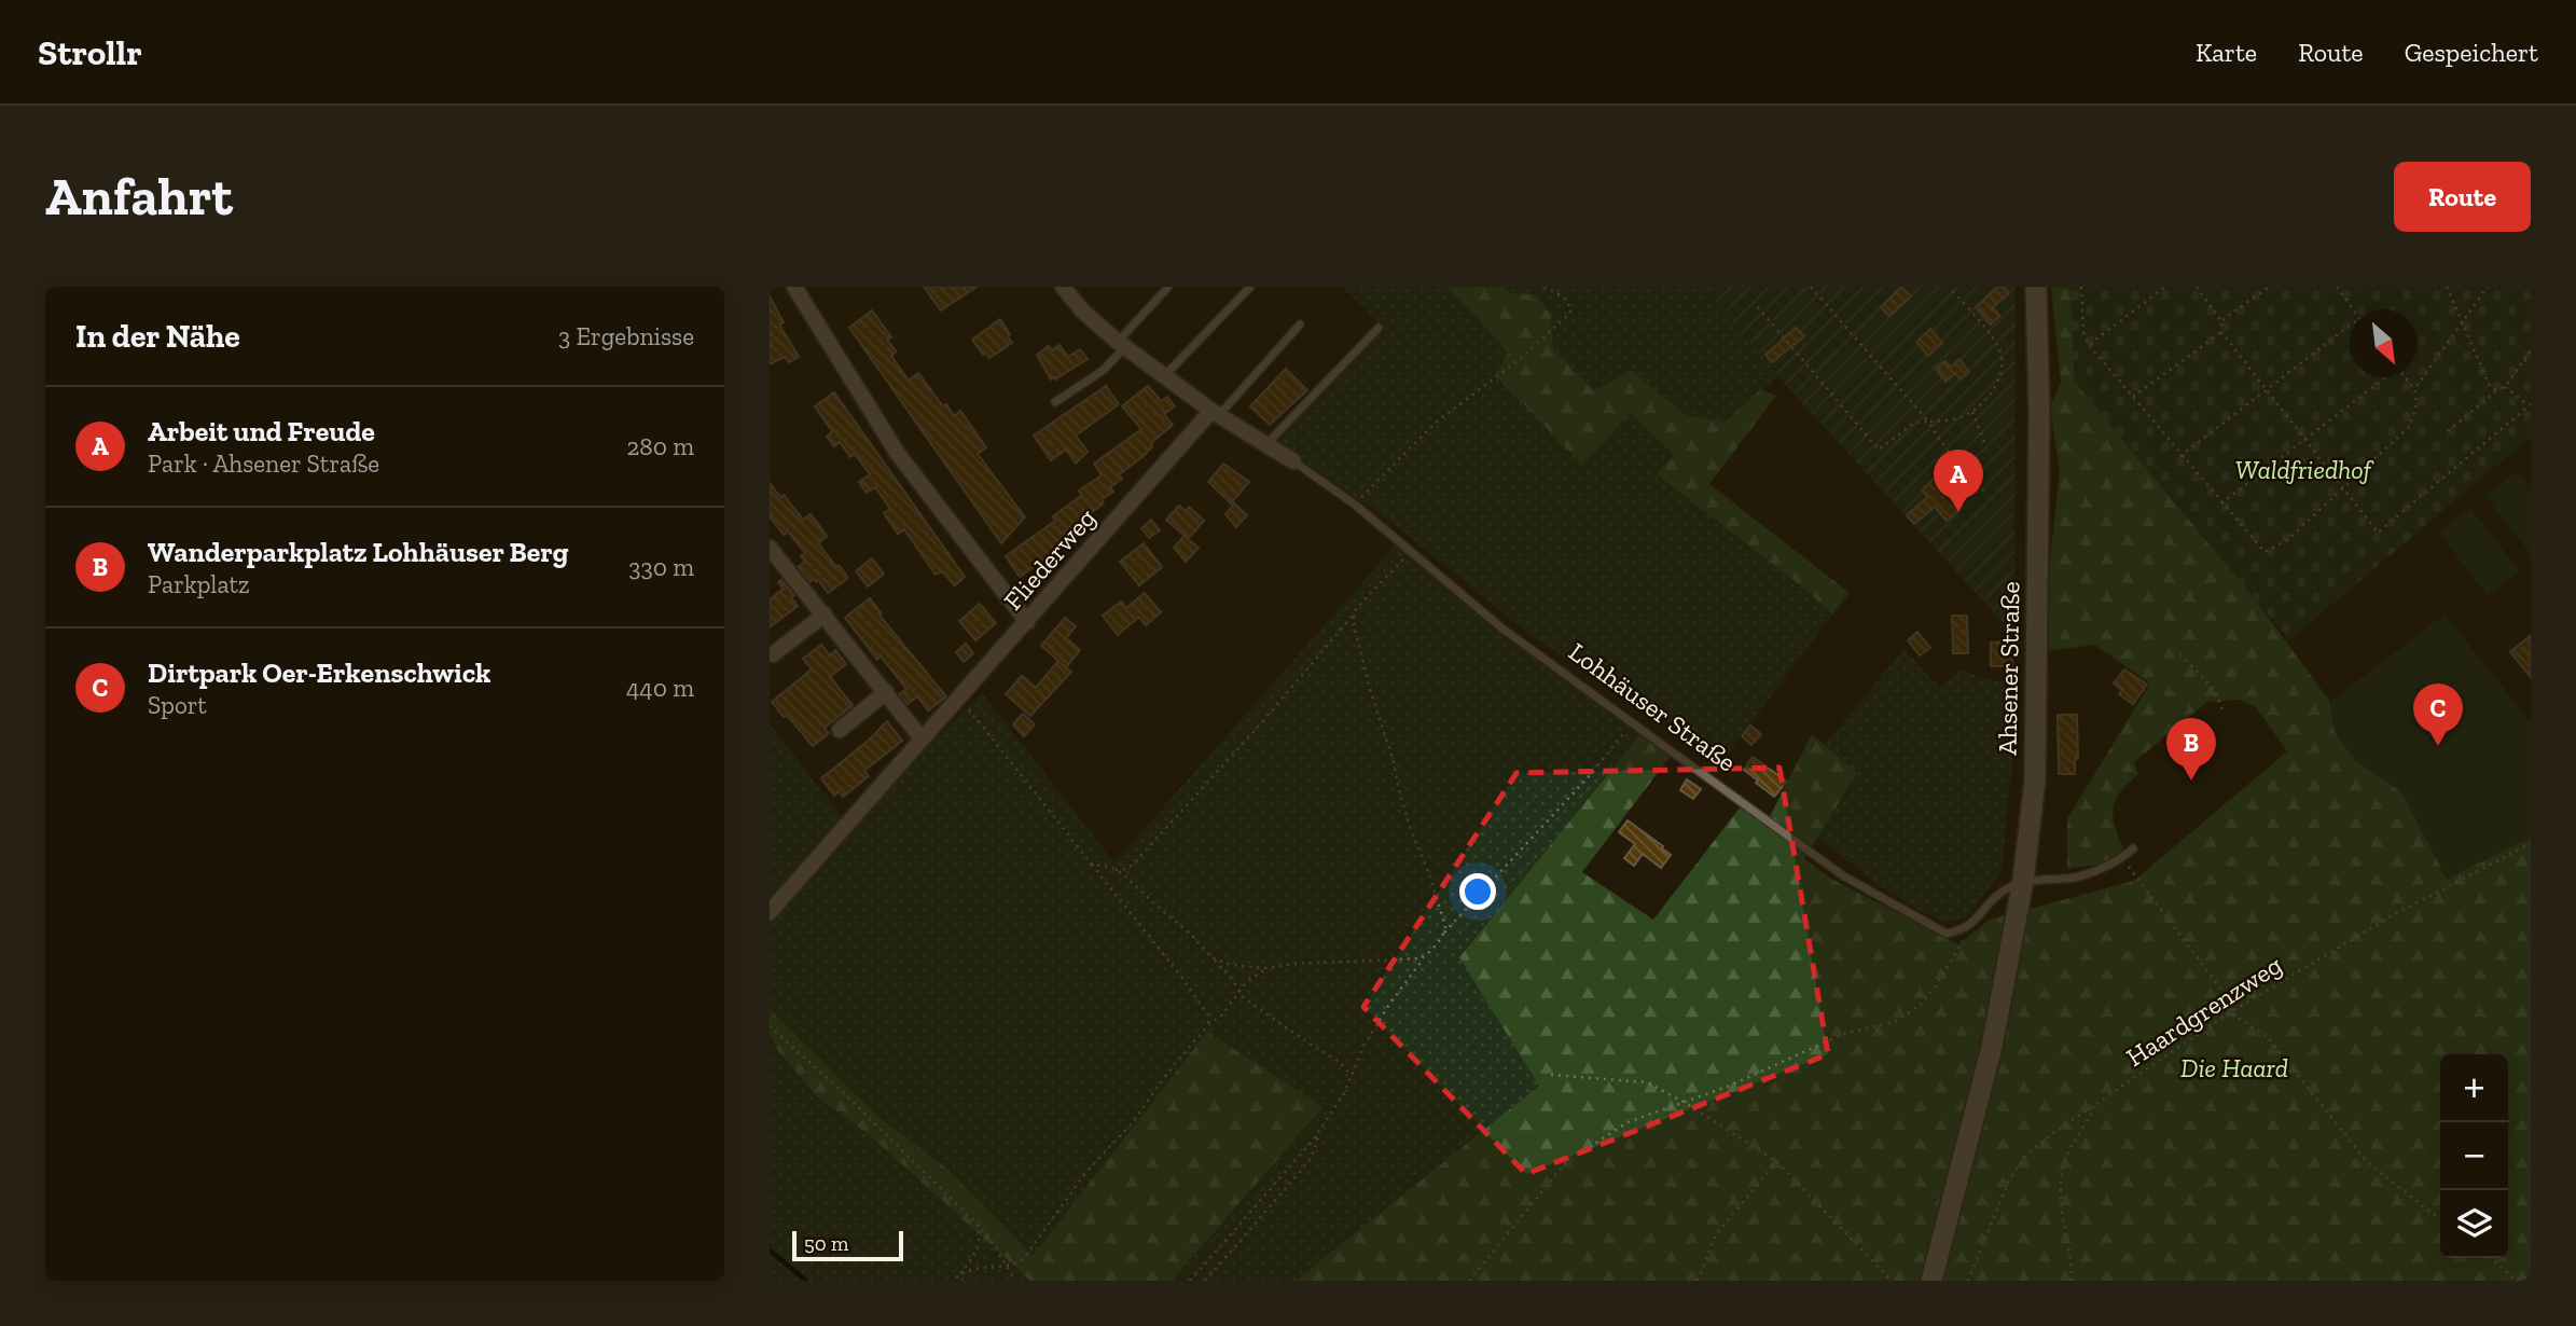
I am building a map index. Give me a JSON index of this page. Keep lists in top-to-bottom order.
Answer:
{
  "streets": {
    "main road": ["Ahsener Straße"],
    "street": ["Fliederweg", "Lohhäuser Straße"],
    "path": ["Haardgrenzweg"]
  },
  "crossings": [
    ["Fliederweg", "Lohhäuser Straße"],
    ["Ahsener Straße", "Lohhäuser Straße"]
  ],
  "parks": ["Waldfriedhof", "Die Haard"],
  "scale_bar": "50 m",
  "north": "bottom right",
  "page": {
    "header": "Strollr",
    "nav": ["Karte", "Route", "Gespeichert"],
    "buttons": "Route",
    "title": "Anfahrt",
    "heading": ["In der Nähe", "3 Ergebnisse"],
    "list": [
      {
        "mark": "A",
        "name": "Arbeit und Freude",
        "note": "Park · Ahsener Straße",
        "value": "280 m"
      },
      {
        "mark": "B",
        "name": "Wanderparkplatz Lohhäuser Berg",
        "note": "Parkplatz",
        "value": "330 m"
      },
      {
        "mark": "C",
        "name": "Dirtpark Oer-Erkenschwick",
        "note": "Sport",
        "value": "440 m"
      }
    ],
    "pins": ["A", "C", "B"],
    "map_buttons": ["+", "−"],
    "scale": "50 m"
  }
}
